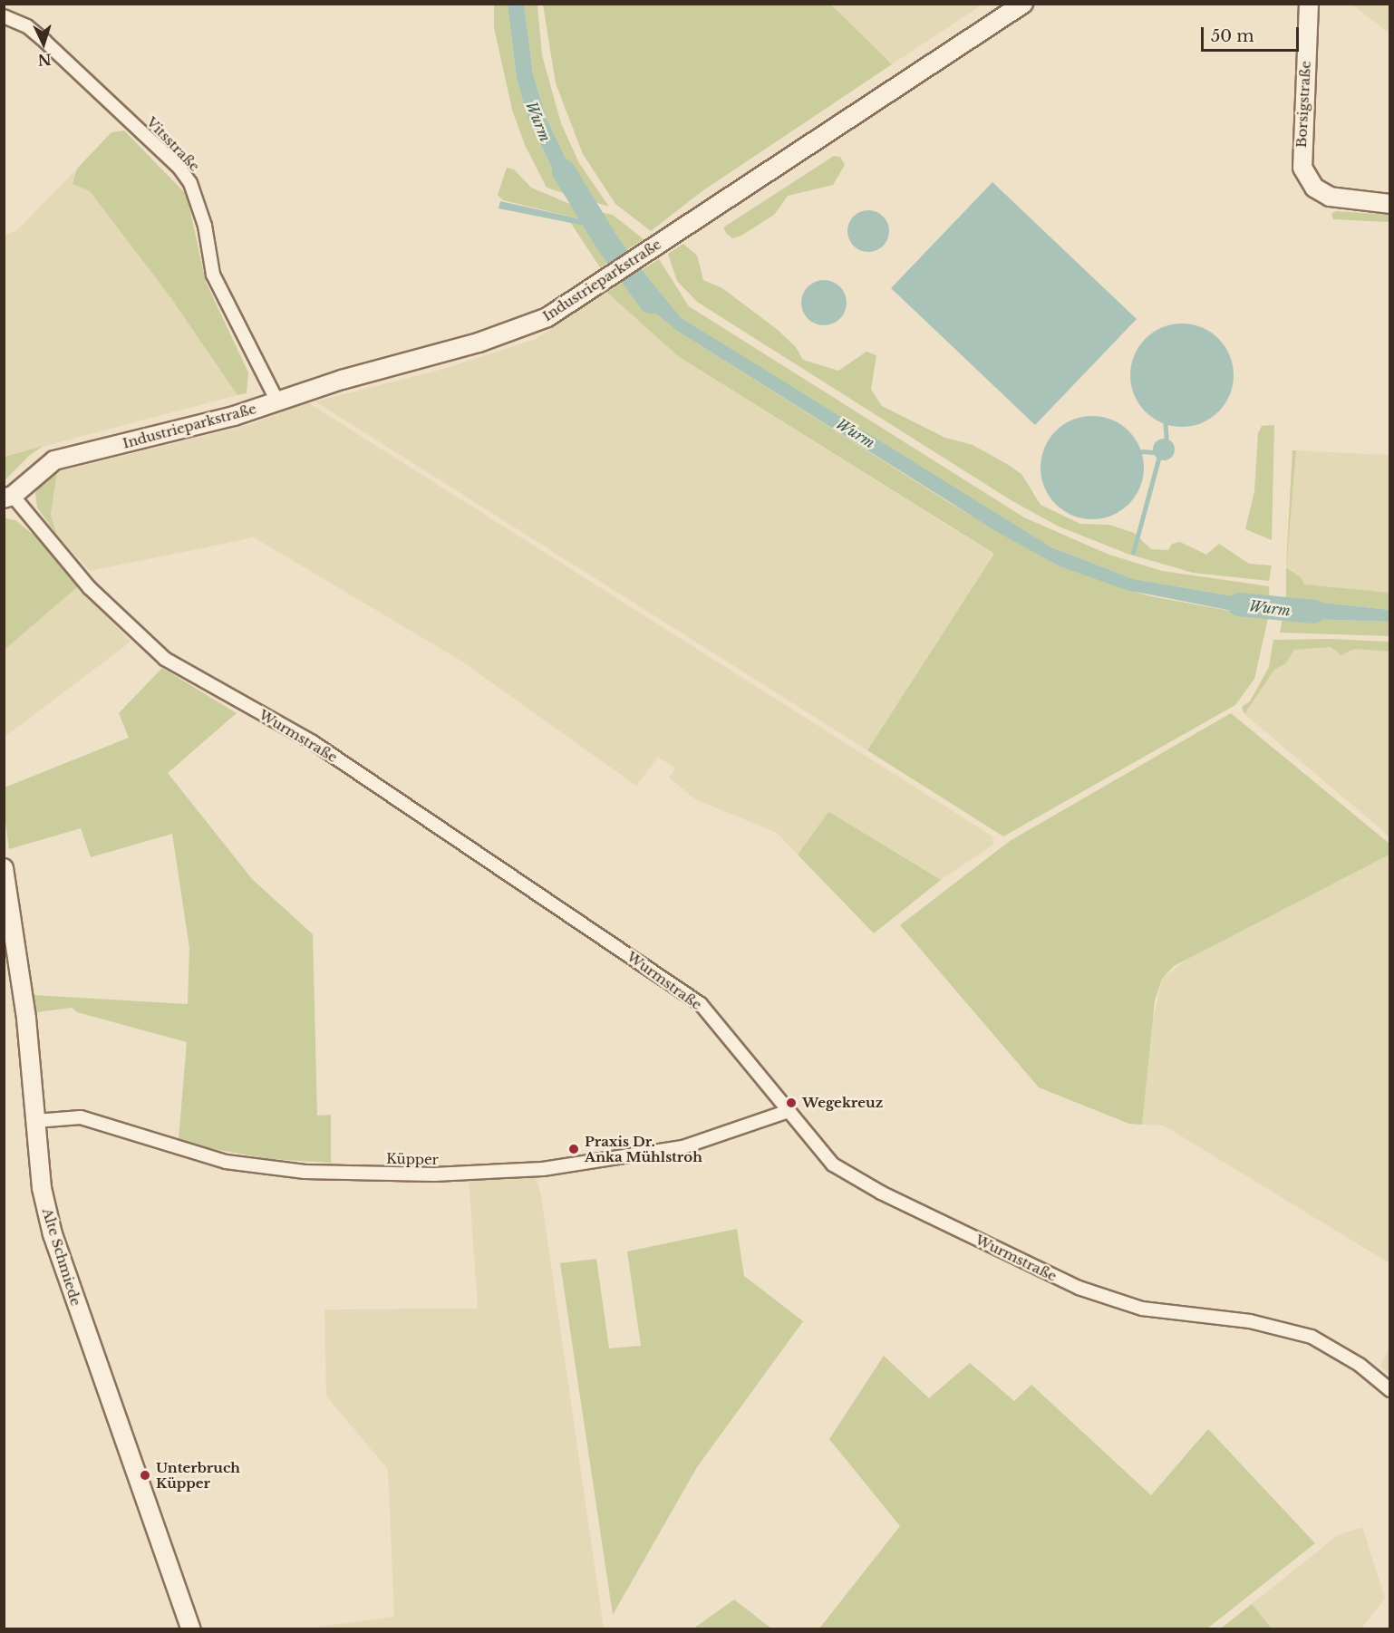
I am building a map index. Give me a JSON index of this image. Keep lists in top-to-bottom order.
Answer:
{
  "streets": {
    "street": [
      "Borsigstraße",
      "Vitsstraße",
      "Industrieparkstraße",
      "Wurmstraße",
      "Küpper",
      "Alte Schmiede"
    ]
  },
  "crossings": [
    ["Vitsstraße", "Industrieparkstraße"],
    ["Industrieparkstraße", "Wurmstraße"],
    ["Wurmstraße", "Küpper"],
    ["Küpper", "Alte Schmiede"]
  ],
  "water": ["Wurm"],
  "places": ["Wegekreuz", "Praxis Dr. Anka Mühlstroh", "Unterbruch Küpper"],
  "scale_bar": "50 m",
  "north": "bottom"
}
